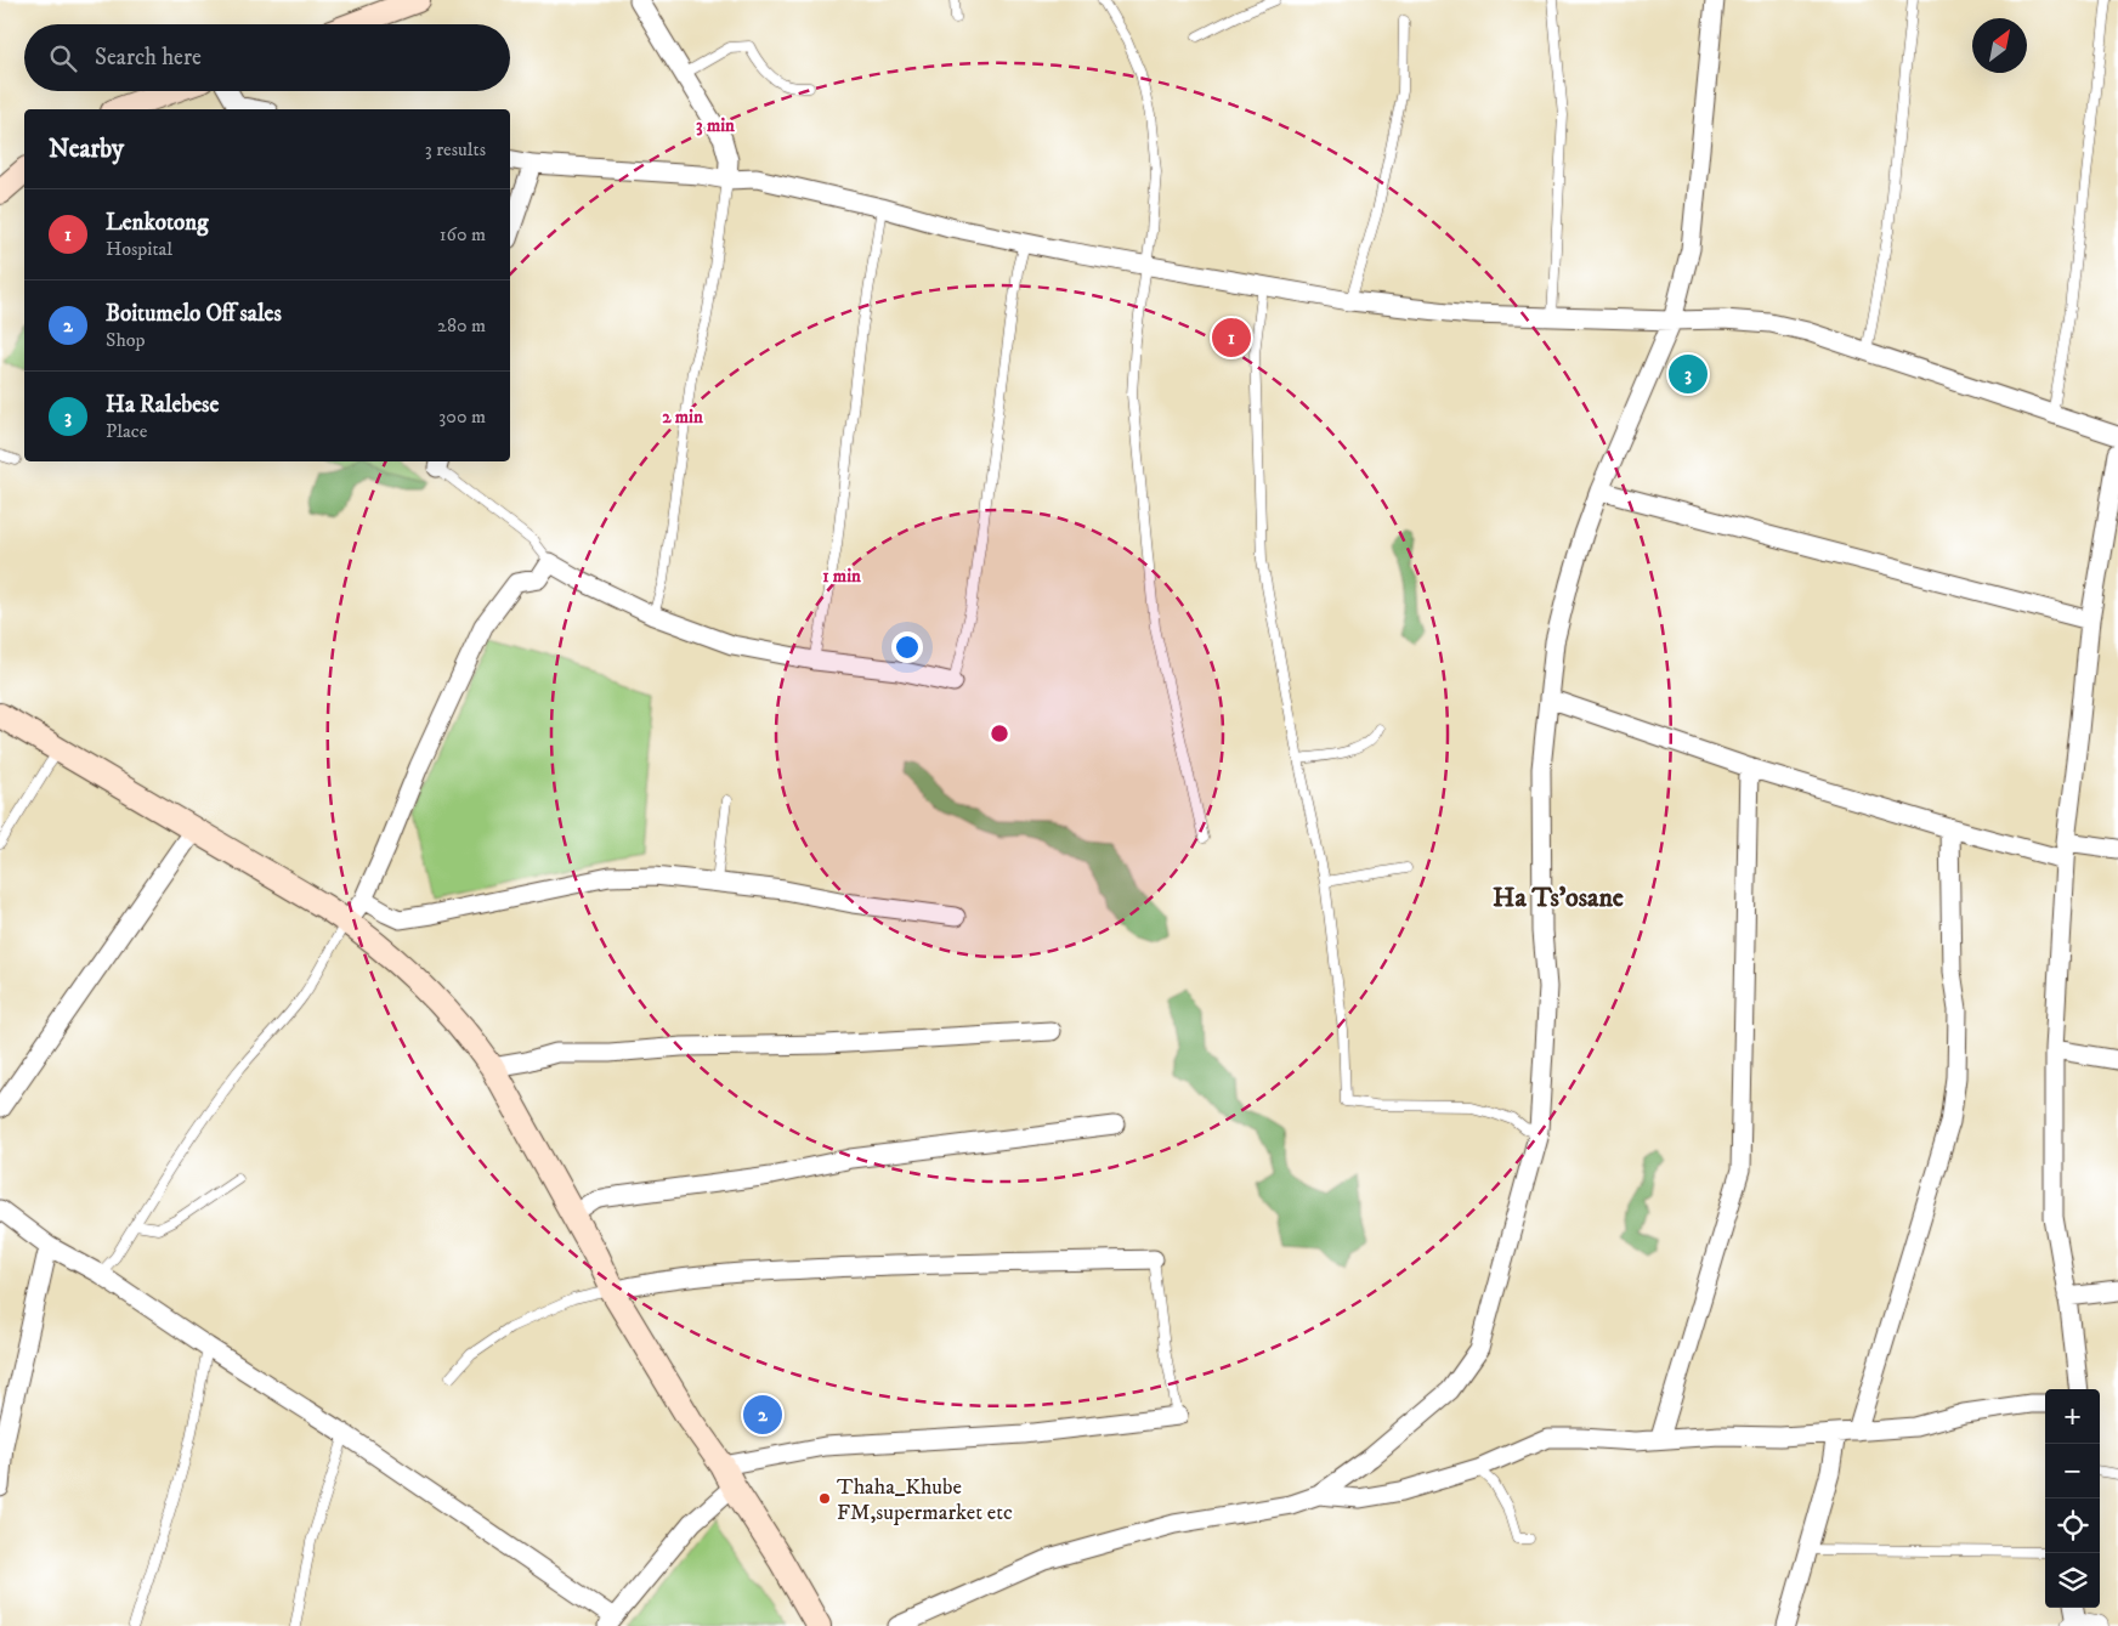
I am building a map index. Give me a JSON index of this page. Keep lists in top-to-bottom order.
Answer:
{
  "districts": ["Ha Ts'osane"],
  "places": ["Thaha_Khube FM,supermarket etc"],
  "north": "top right",
  "page": {
    "search": "Search here",
    "heading": ["Nearby", "3 results"],
    "list": [
      {
        "mark": "1",
        "name": "Lenkotong",
        "note": "Hospital",
        "value": "160 m"
      },
      {
        "mark": "2",
        "name": "Boitumelo Off sales",
        "note": "Shop",
        "value": "280 m"
      },
      {
        "mark": "3",
        "name": "Ha Ralebese",
        "note": "Place",
        "value": "300 m"
      }
    ],
    "pins": ["1", "3", "2"],
    "map_buttons": ["+", "−"]
  },
  "rings": ["3 min", "2 min", "1 min"]
}
